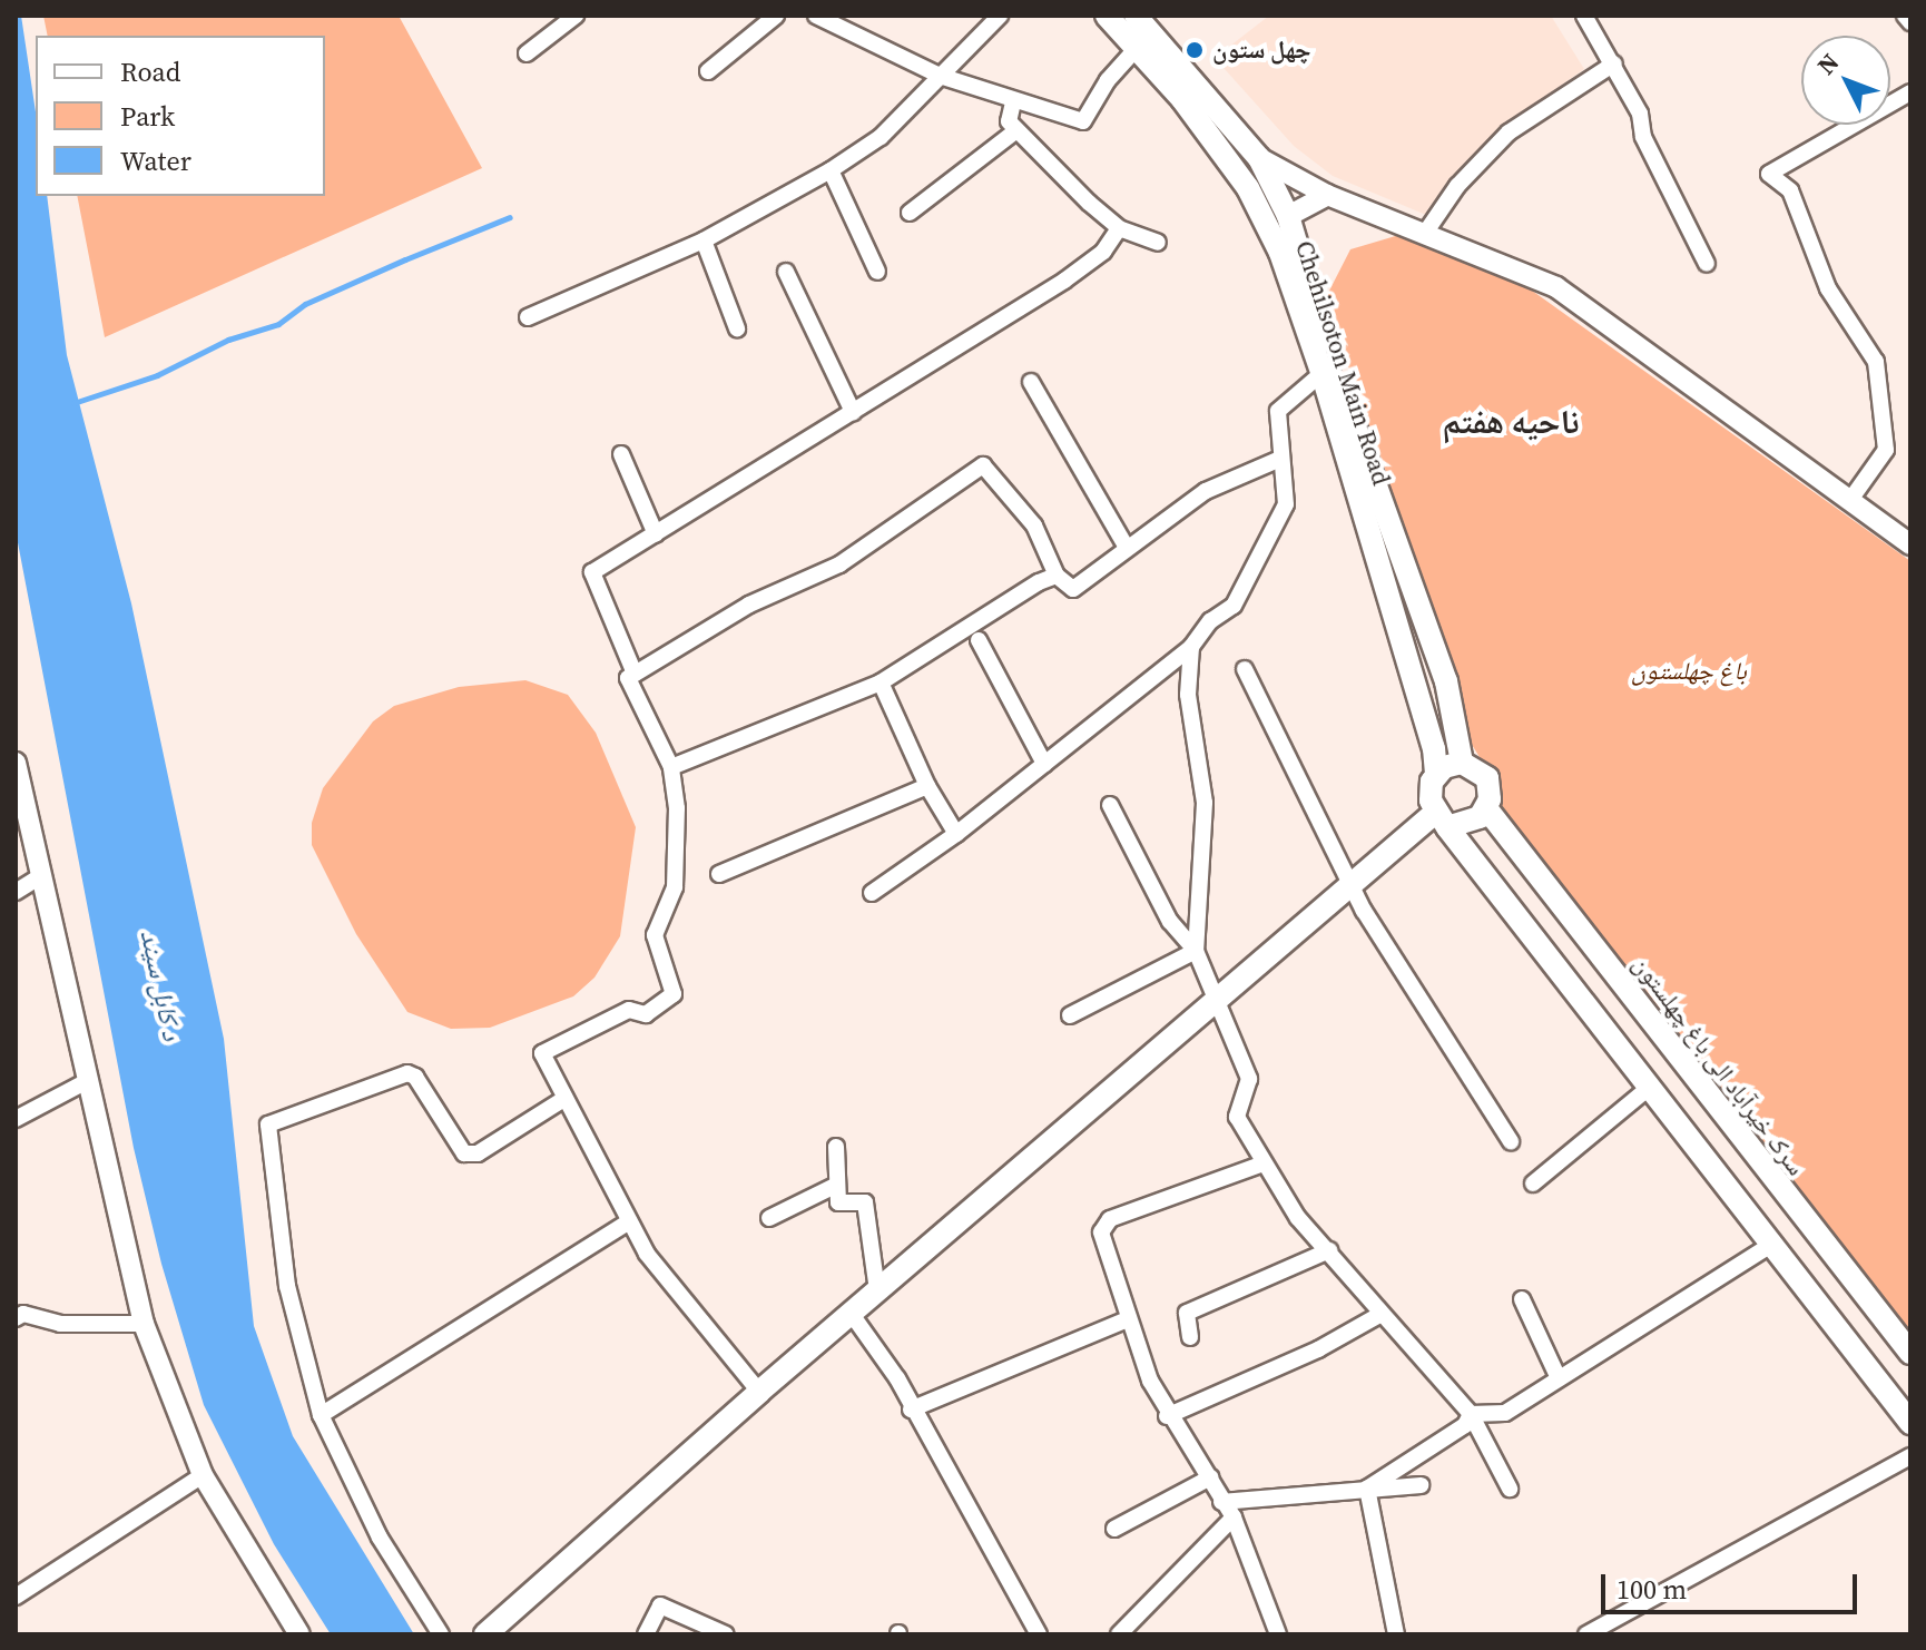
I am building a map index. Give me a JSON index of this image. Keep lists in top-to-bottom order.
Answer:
{
  "streets": {
    "main road": ["Chehilsoton Main Road", "سرک خیرآباد الی باغ چهلستون"]
  },
  "crossings": [
    ["Chehilsoton Main Road", "سرک خیرآباد الی باغ چهلستون"]
  ],
  "districts": ["ناحیه هفتم"],
  "water": ["د کابل سيند"],
  "parks": ["باغ چهلستون"],
  "places": ["چهل ستون"],
  "legend": ["Road", "Park", "Water"],
  "scale_bar": "100 m",
  "north": "top left"
}
